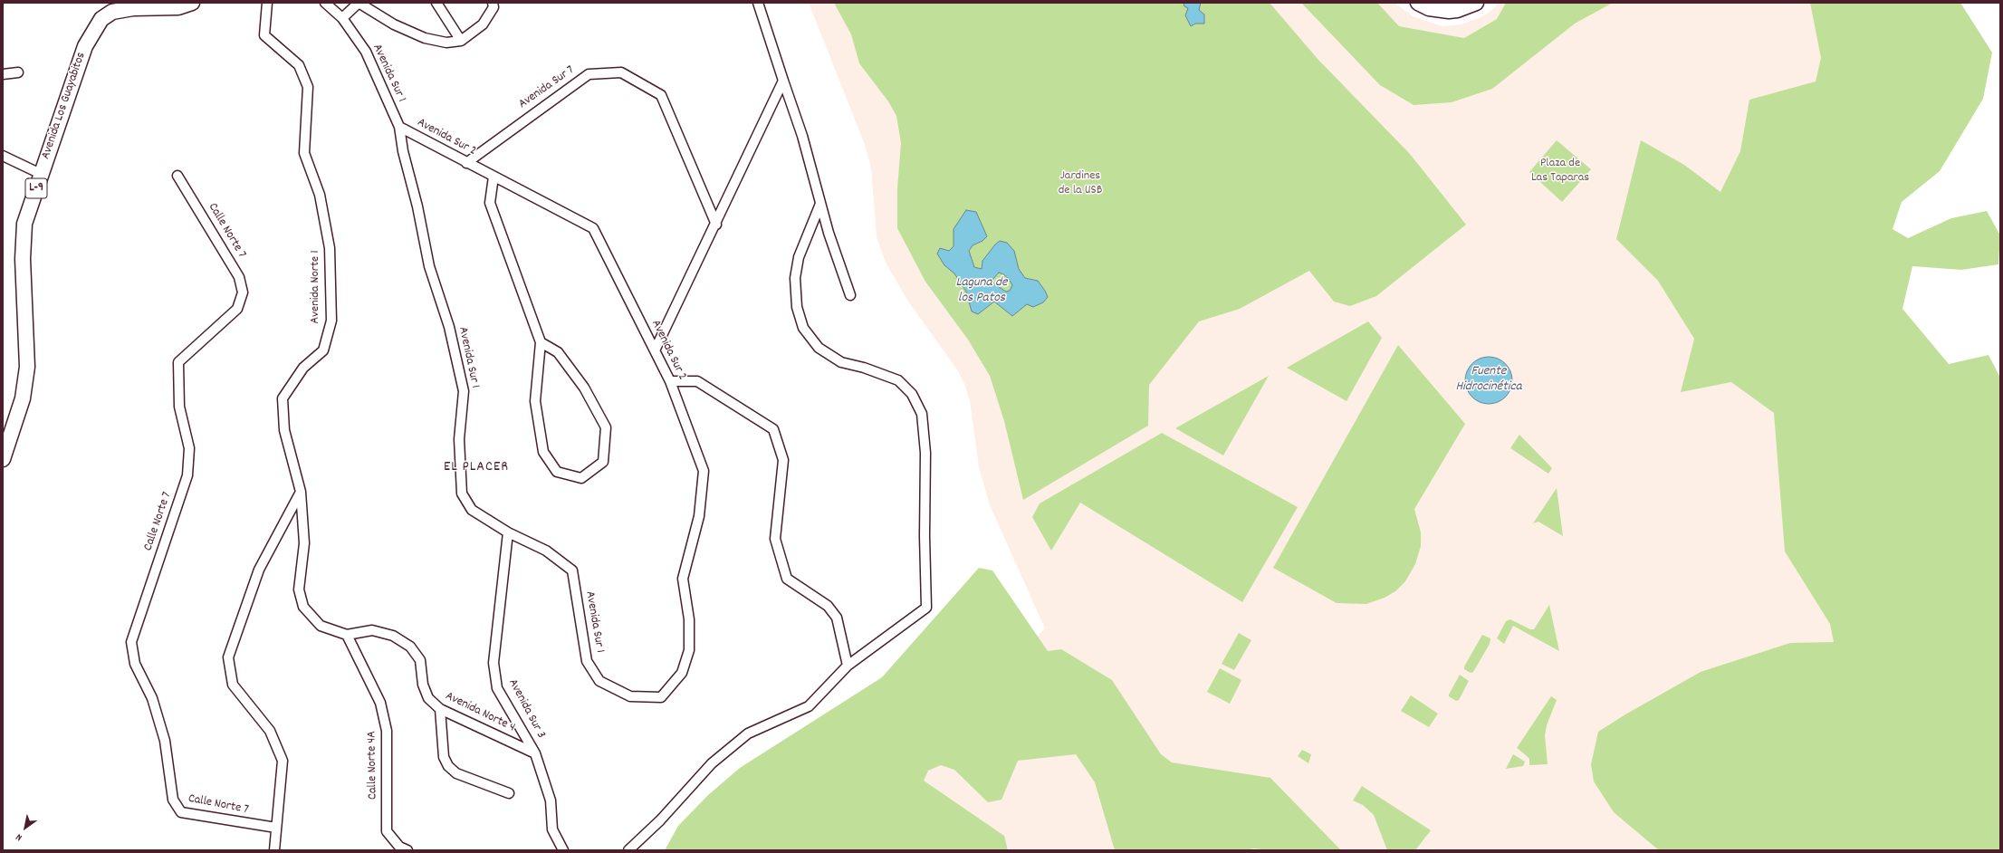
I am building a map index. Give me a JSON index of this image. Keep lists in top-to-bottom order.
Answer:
{
  "streets": {
    "main road": ["Avenida Los Guayabitos", "L-9"],
    "street": [
      "Avenida Sur 1",
      "Avenida Sur 7",
      "Avenida Sur 2",
      "Calle Norte 7",
      "Avenida Norte 1",
      "Avenida Sur 3",
      "Avenida Norte 4",
      "Calle Norte 4A"
    ]
  },
  "crossings": [
    ["Avenida Sur 1", "Avenida Sur 2"],
    ["Avenida Sur 1", "Avenida Sur 3"],
    ["Avenida Sur 7", "Avenida Sur 2"],
    ["Avenida Norte 1", "Avenida Norte 4"],
    ["Avenida Norte 1", "Calle Norte 4A"],
    ["Avenida Sur 3", "Avenida Norte 4"],
    ["Avenida Norte 4", "Calle Norte 4A"]
  ],
  "districts": ["EL PLACER"],
  "water": ["Laguna de los Patos", "Fuente Hidrocinética"],
  "parks": ["Plaza de Las Taparas", "Jardines de la USB"],
  "north": "bottom left"
}
